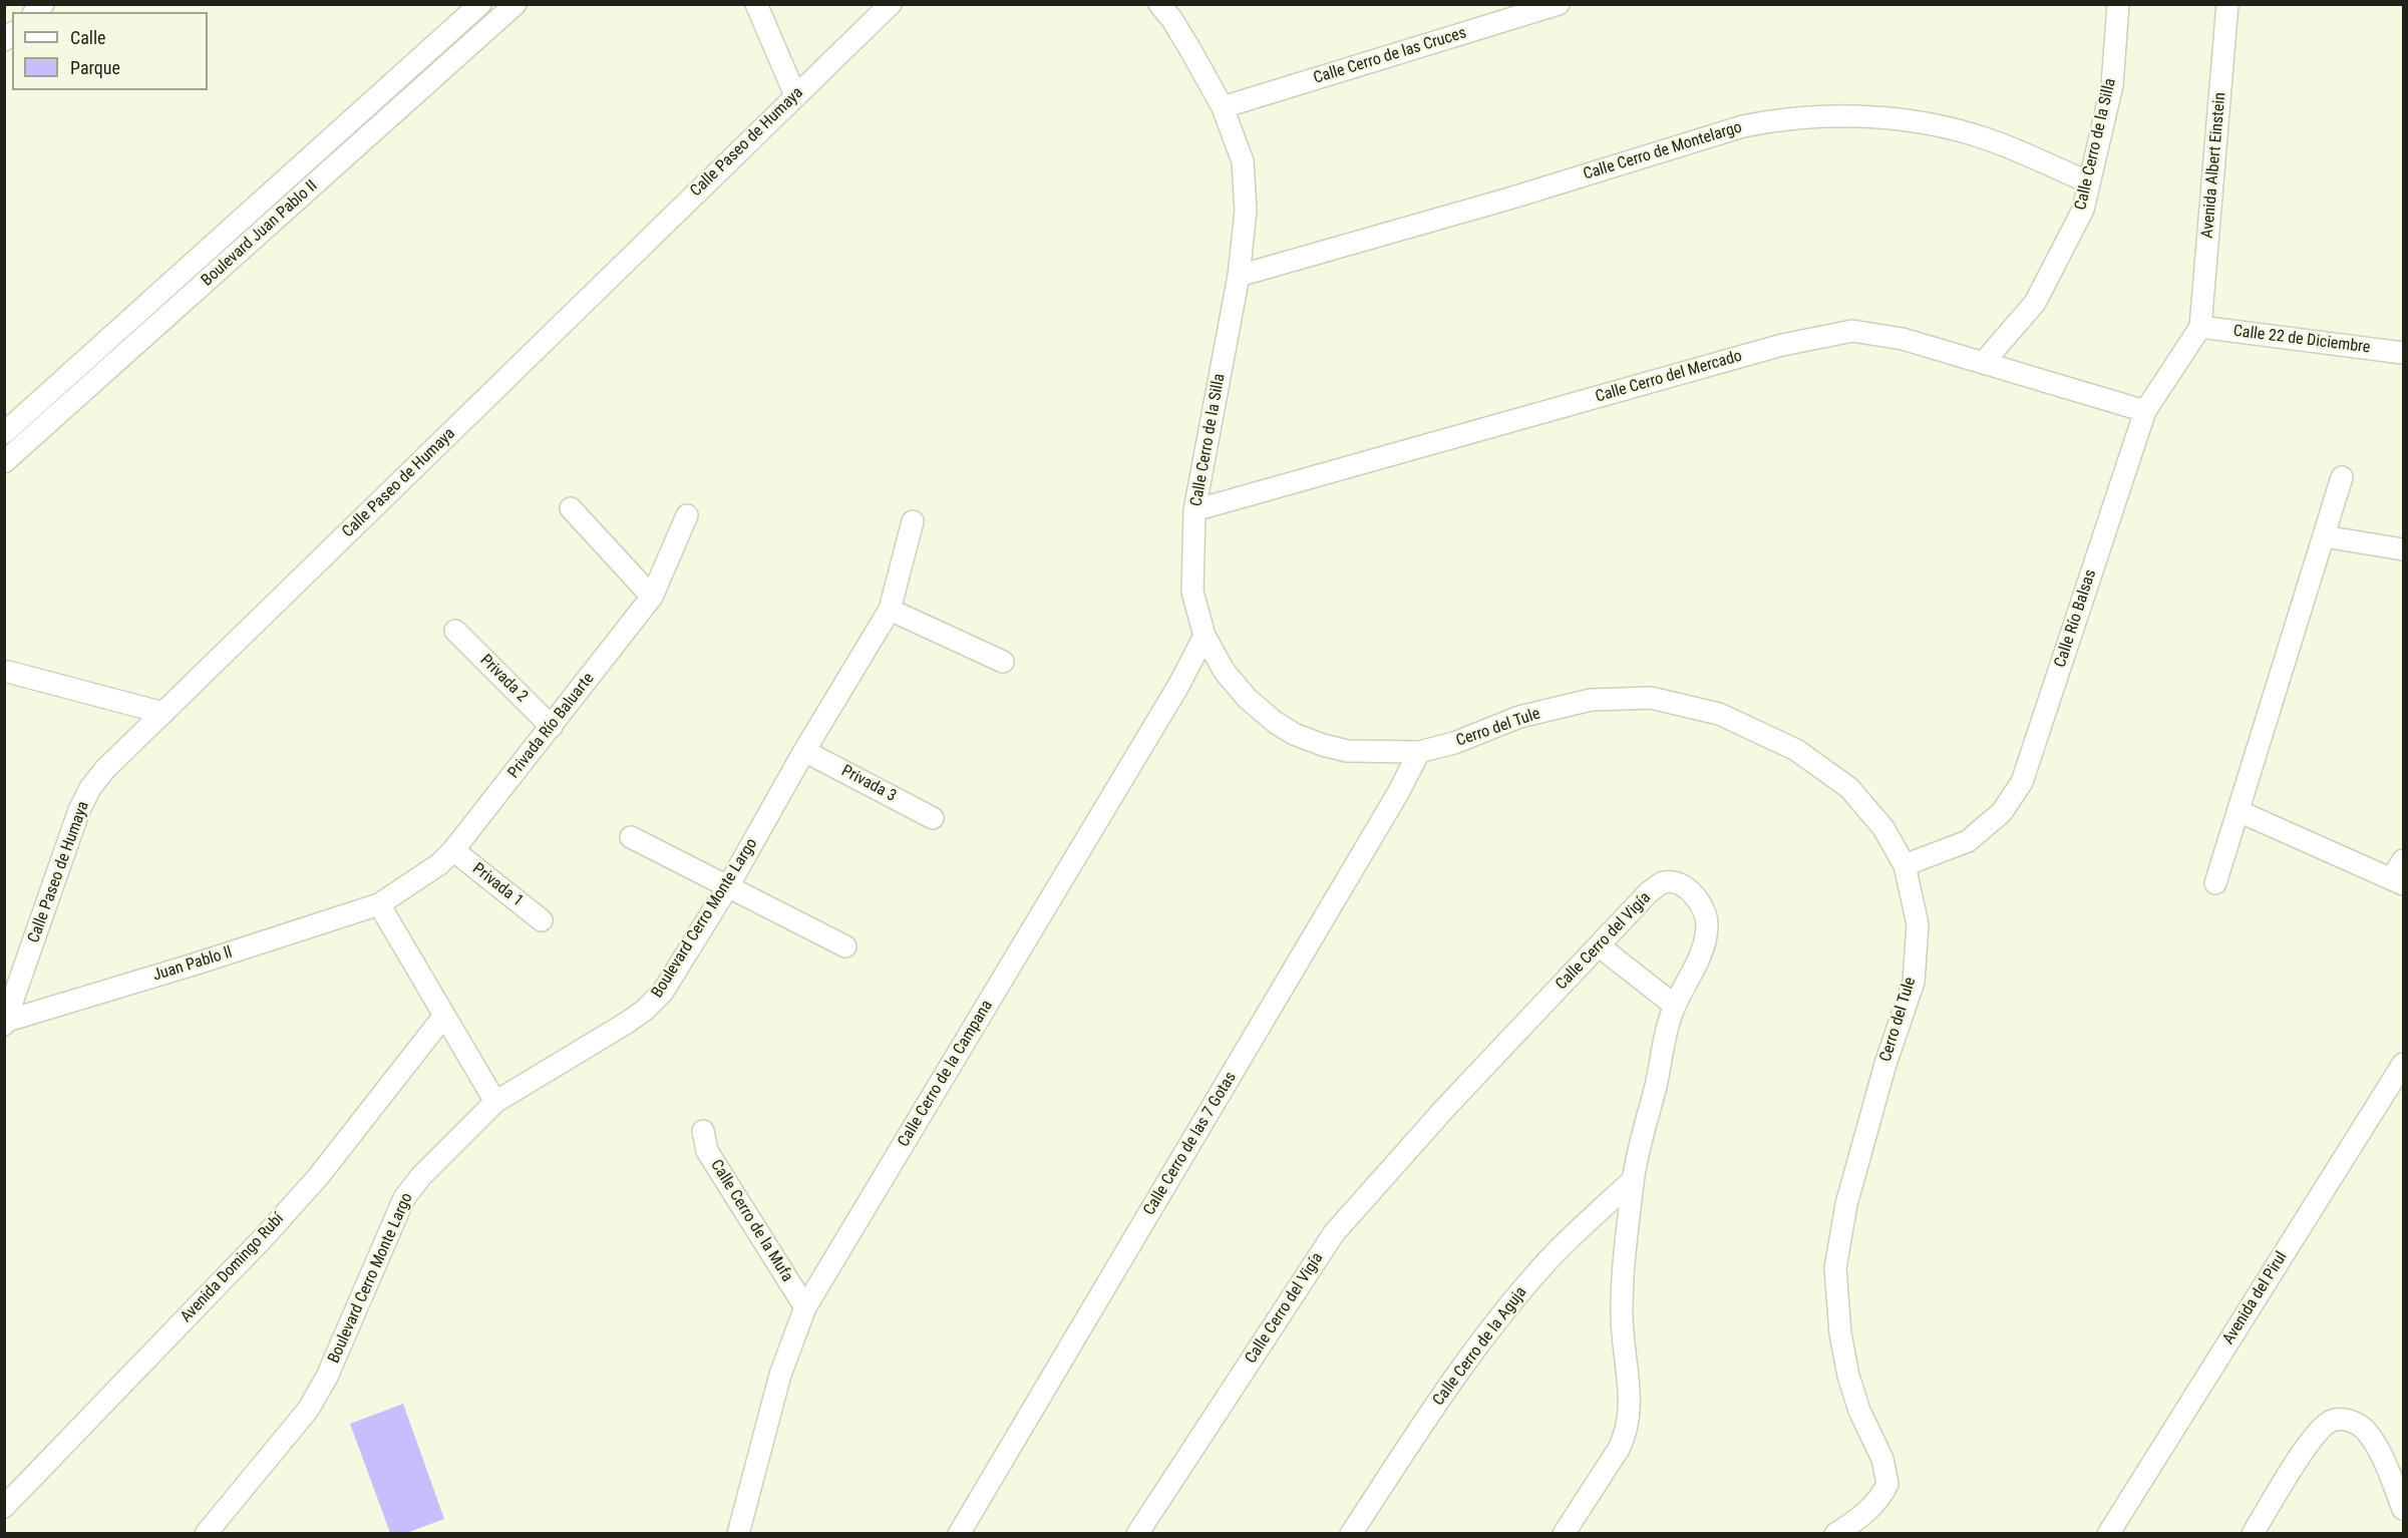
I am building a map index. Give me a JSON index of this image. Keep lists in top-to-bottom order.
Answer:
{
  "streets": {
    "street": [
      "Calle Cerro de las Cruces",
      "Calle Paseo de Humaya",
      "Calle Cerro de la Silla",
      "Calle Cerro de Montelargo",
      "Avenida Albert Einstein",
      "Boulevard Juan Pablo II",
      "Calle 22 de Diciembre",
      "Calle Cerro del Mercado",
      "Calle Río Balsas",
      "Privada 2",
      "Privada Río Baluarte",
      "Cerro del Tule",
      "Privada 3",
      "Privada 1",
      "Boulevard Cerro Monte Largo",
      "Calle Cerro del Vigía",
      "Juan Pablo ll",
      "Calle Cerro de la Campana",
      "Calle Cerro de las 7 Gotas",
      "Calle Cerro de la Mufa",
      "Avenida Domingo Rubí",
      "Avenida del Pirul",
      "Calle Cerro de la Aguja"
    ]
  },
  "crossings": [
    ["Calle Cerro de las Cruces", "Calle Cerro de la Silla"],
    ["Calle Paseo de Humaya", "Juan Pablo ll"],
    ["Calle Cerro de la Silla", "Calle Cerro de Montelargo"],
    ["Calle Cerro de la Silla", "Calle Cerro del Mercado"],
    ["Calle Cerro de la Silla", "Cerro del Tule"],
    ["Calle Cerro de la Silla", "Calle Cerro de la Campana"],
    ["Calle Cerro de la Silla", "Calle Cerro de las 7 Gotas"],
    ["Avenida Albert Einstein", "Calle 22 de Diciembre"],
    ["Avenida Albert Einstein", "Calle Río Balsas"],
    ["Calle 22 de Diciembre", "Calle Río Balsas"],
    ["Calle Cerro del Mercado", "Calle Río Balsas"],
    ["Calle Río Balsas", "Cerro del Tule"],
    ["Privada 2", "Privada Río Baluarte"],
    ["Privada Río Baluarte", "Privada 1"],
    ["Privada Río Baluarte", "Juan Pablo ll"],
    ["Cerro del Tule", "Calle Cerro de las 7 Gotas"],
    ["Privada 3", "Boulevard Cerro Monte Largo"],
    ["Calle Cerro del Vigía", "Calle Cerro de la Aguja"],
    ["Calle Cerro de la Campana", "Calle Cerro de la Mufa"]
  ],
  "legend": ["Calle", "Parque"]
}
